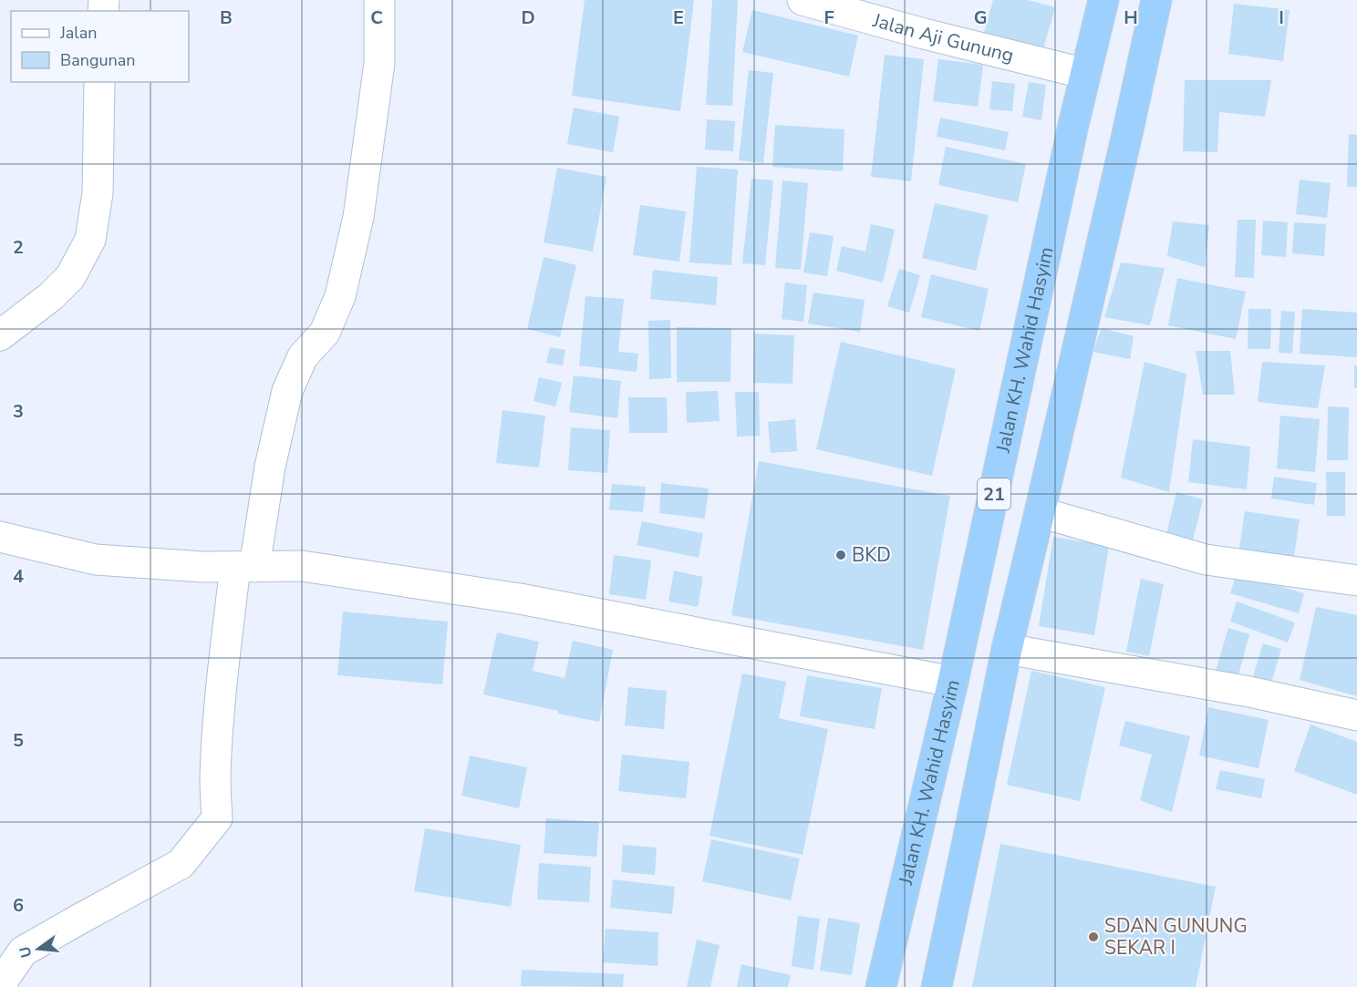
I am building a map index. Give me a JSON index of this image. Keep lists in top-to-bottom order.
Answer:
{
  "streets": {
    "highway": ["Jalan KH. Wahid Hasyim", "21"],
    "street": ["Jalan Aji Gunung"]
  },
  "crossings": [
    ["Jalan Aji Gunung", "Jalan KH. Wahid Hasyim"]
  ],
  "places": ["BKD", "SDAN GUNUNG SEKAR I"],
  "legend": ["Jalan", "Bangunan"],
  "north": "left",
  "grid": {
    "columns": [
      "B",
      "C",
      "D",
      "E",
      "F",
      "G",
      "H",
      "I"
    ],
    "rows": [
      "2",
      "3",
      "4",
      "5",
      "6"
    ]
  }
}
